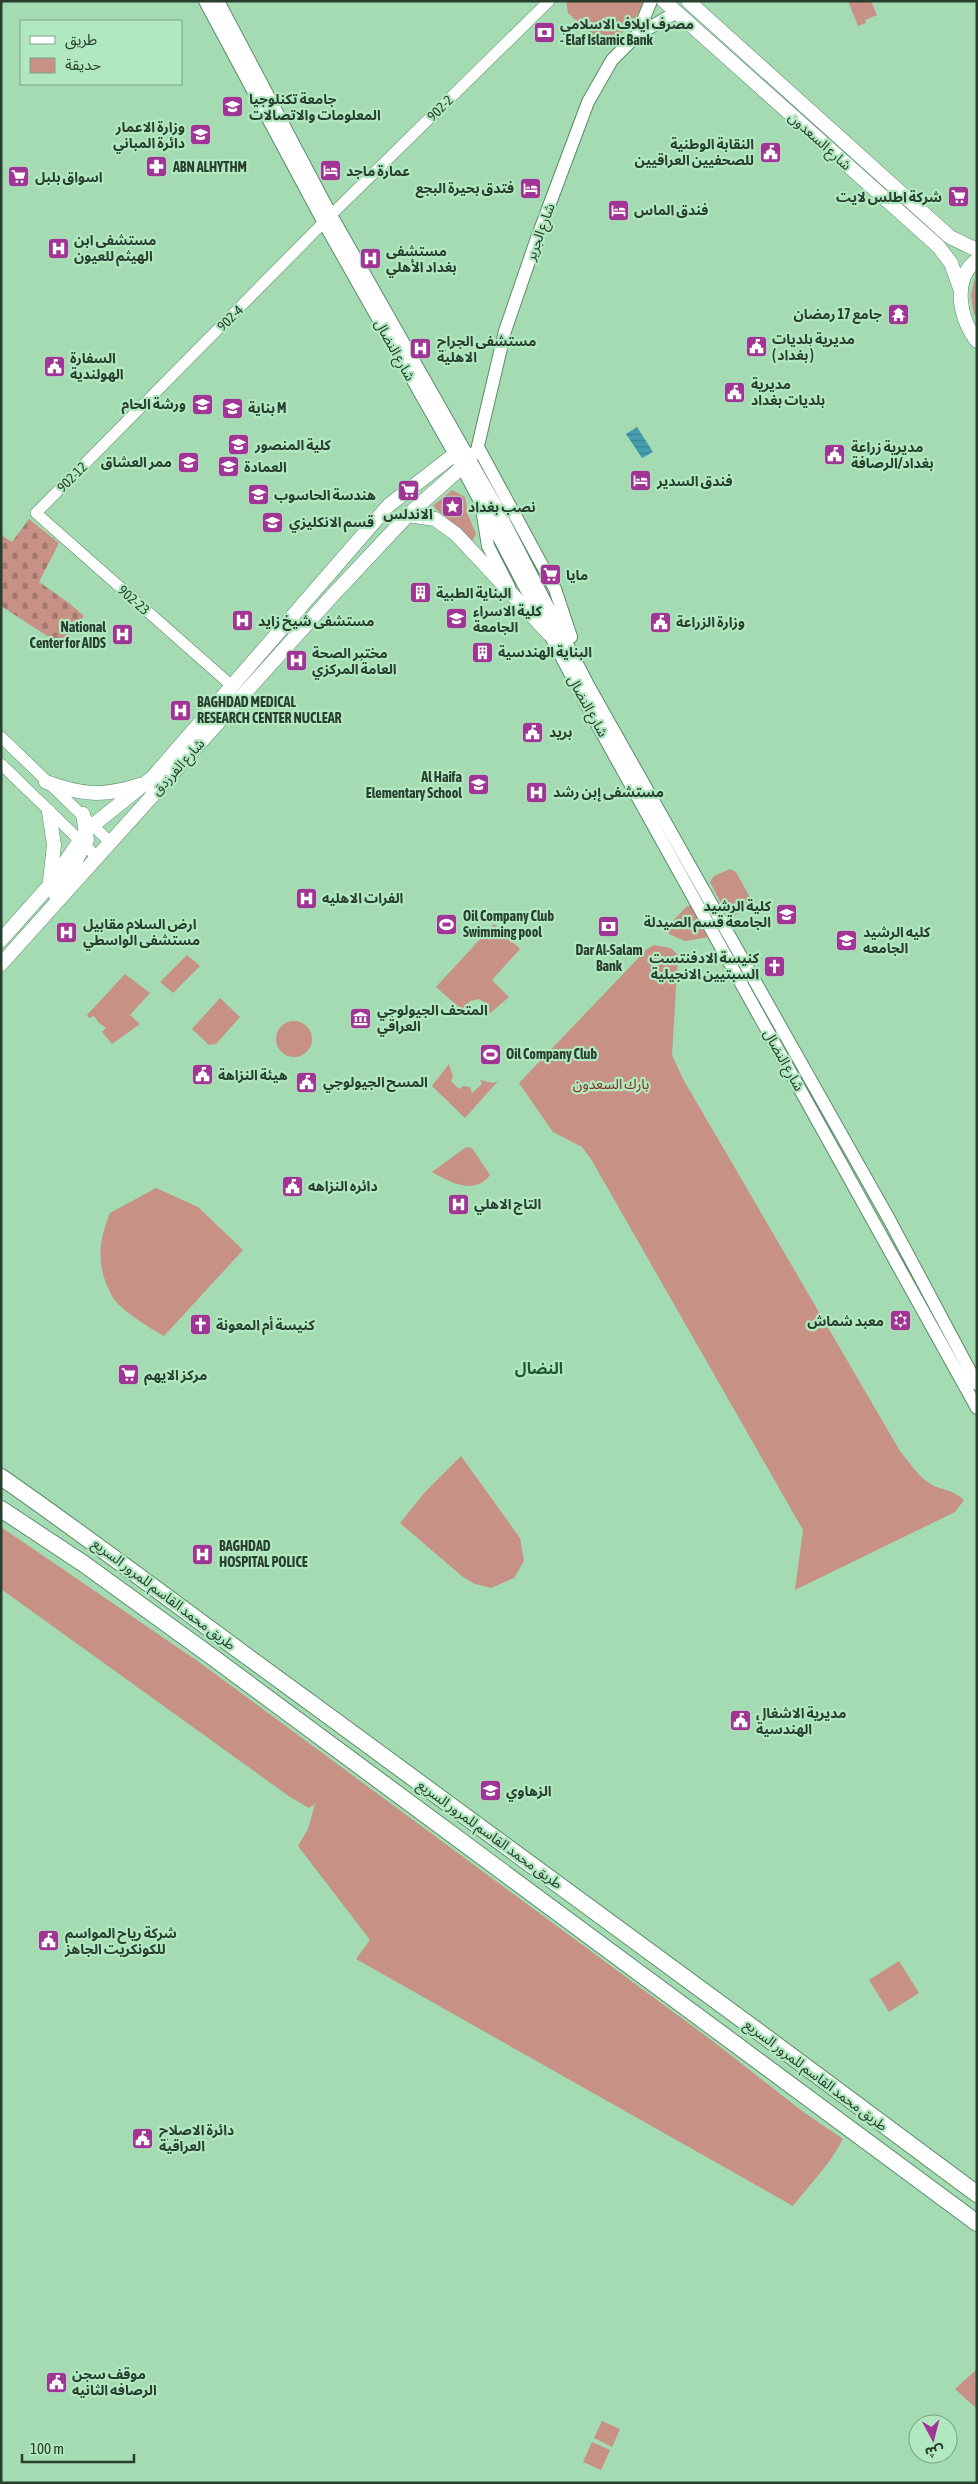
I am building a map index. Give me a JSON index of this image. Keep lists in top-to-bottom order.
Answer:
{
  "streets": {
    "highway": ["طريق محمد القاسم للمرور السريع"],
    "main road": [
      "شارع السعدون",
      "شارع الجرير",
      "شارع النضال",
      "شارع الفرزدق"
    ],
    "street": [
      "902-2",
      "902-4",
      "902-12",
      "902-23"
    ]
  },
  "crossings": [
    ["902-2", "902-4"],
    ["902-2", "شارع النضال"],
    ["شارع السعدون", "شارع الجرير"],
    ["شارع الجرير", "شارع النضال"],
    ["شارع الجرير", "شارع الفرزدق"],
    ["902-4", "شارع النضال"],
    ["902-4", "902-12"],
    ["شارع النضال", "شارع الفرزدق"],
    ["902-12", "902-23"],
    ["902-23", "شارع الفرزدق"]
  ],
  "districts": ["النضال"],
  "parks": ["بارك السعدون"],
  "places": {
    "bank": ["مصرف ايلاف الاسلامي - Elaf Islamic Bank", "Dar Al-Salam Bank"],
    "school or university": [
      "جامعة تكنلوجيا المعلومات والاتصالات",
      "وزارة الاعمار دائرة المباني",
      "ورشة الحام",
      "بناية M",
      "كلية المنصور",
      "ممر العشاق",
      "العمادة",
      "هندسة الحاسوب",
      "قسم الانكليزي",
      "كلية الاسراء الجامعة",
      "Al Haifa Elementary School",
      "كلية الرشيد الجامعة قسم الصيدلة",
      "كليه الرشيد الجامعه",
      "الزهاوي"
    ],
    "public building": [
      "النقابة الوطنية للصحفيين العراقيين",
      "مديرية بلديات ( بغداد )",
      "السفارة الهولندية",
      "مديرية بلديات بغداد",
      "مديرية زراعة بغداد/الرصافة",
      "وزارة الزراعة",
      "بريد",
      "هيئة النزاهة",
      "المسح الجيولوجي",
      "دائره النزاهه",
      "مديرية الاشغال الهندسية",
      "شركة رياح المواسم للكونكريت الجاهز",
      "دائرة الاصلاح العراقية",
      "موقف سجن الرصافه الثانيه"
    ],
    "pharmacy": ["ABN ALHYTHM"],
    "hotel": [
      "عمارة ماجد",
      "فتدق بحيرة البجع",
      "فندق الماس",
      "فندق السدير"
    ],
    "supermarket": [
      "اسواق بلبل",
      "شركة اطلس لايت",
      "الاندلس",
      "مايا",
      "مركز الايهم"
    ],
    "hospital": [
      "مستشفى ابن الهيثم للعيون",
      "مستشفى بغداد الأهلي",
      "مستشفى الجراح الاهلية",
      "مستشفى شيخ زايد",
      "National Center for AIDS",
      "مختبر الصحة العامة المركزي",
      "BAGHDAD MEDICAL RESEARCH CENTER NUCLEAR",
      "مستشفى إبن رشد",
      "الفرات الاهليه",
      "ارض السلام مقابيل مستشفى الواسطي",
      "التاج الاهلي",
      "BAGHDAD HOSPITAL POLICE"
    ],
    "temple": ["جامع 17 رمضان"],
    "place": ["نصب بغداد"],
    "building": ["البناية الطبية", "البناية الهندسية"],
    "sports": ["Oil Company Club Swimming pool", "Oil Company Club"],
    "church": ["كنيسة الادفنتست السبتيين الانجيلية", "كنيسة أم المعونة"],
    "museum": ["المتحف الجيولوجي العراقي"],
    "synagogue": ["معبد شماش"]
  },
  "legend": ["طريق", "حديقة"],
  "scale_bar": "100 m",
  "north": "bottom"
}
